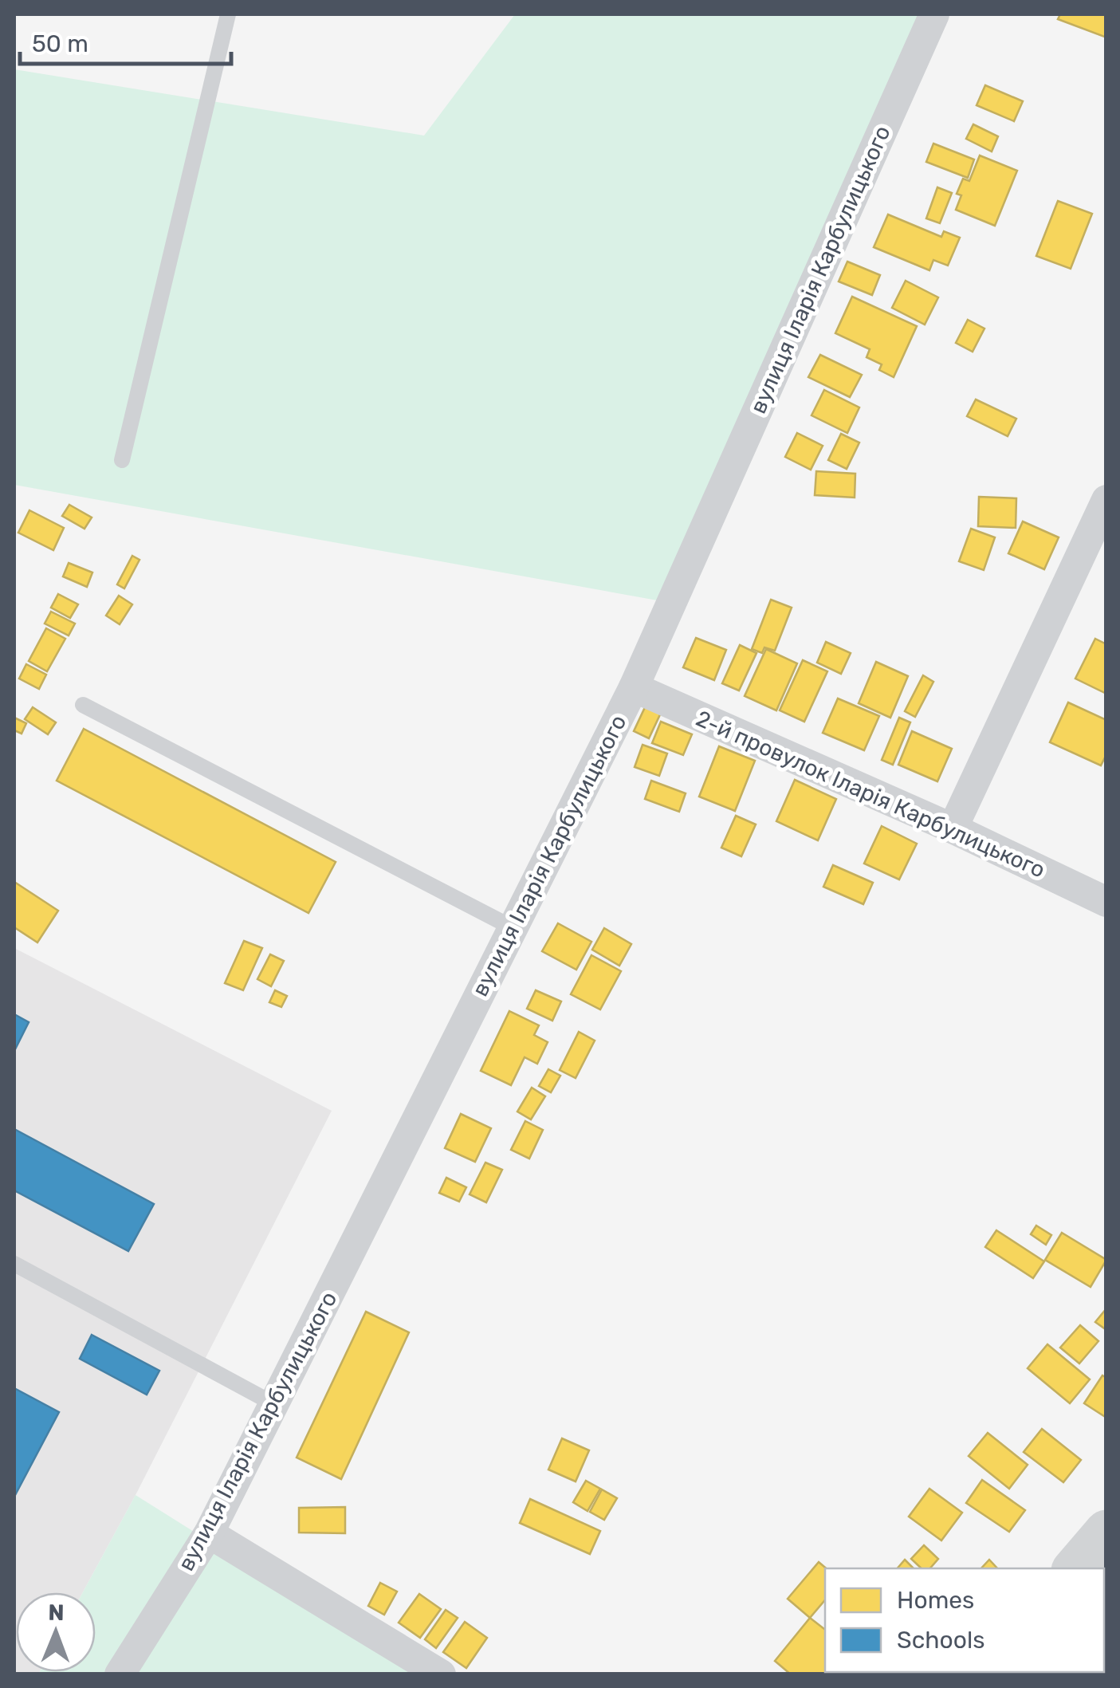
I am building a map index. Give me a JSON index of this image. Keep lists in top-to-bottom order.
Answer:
{
  "streets": {
    "street": ["вулиця Іларія Карбулицького", "2-й провулок Іларія Карбулицького"]
  },
  "crossings": [
    ["вулиця Іларія Карбулицького", "2-й провулок Іларія Карбулицького"]
  ],
  "legend": ["Homes", "Schools"],
  "scale_bar": "50 m",
  "north": "top"
}
